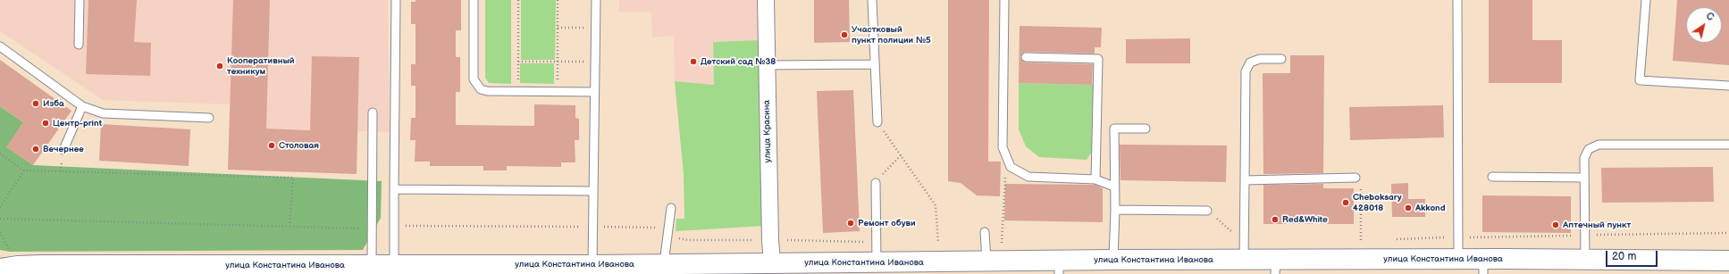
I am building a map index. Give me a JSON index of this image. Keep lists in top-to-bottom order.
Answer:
{
  "streets": {
    "street": ["улица Красина", "улица Константина Иванова"]
  },
  "crossings": [
    ["улица Красина", "улица Константина Иванова"]
  ],
  "places": [
    "Участковый пункт полиции №5",
    "Детский сад №38",
    "Кооперативный техникум",
    "Изба",
    "Центр-print",
    "Столовая",
    "Вечернее",
    "Cheboksary 428018",
    "Akkond",
    "Red&White",
    "Ремонт обуви",
    "Аптечный пункт"
  ],
  "scale_bar": "20 m",
  "north": "top right"
}
